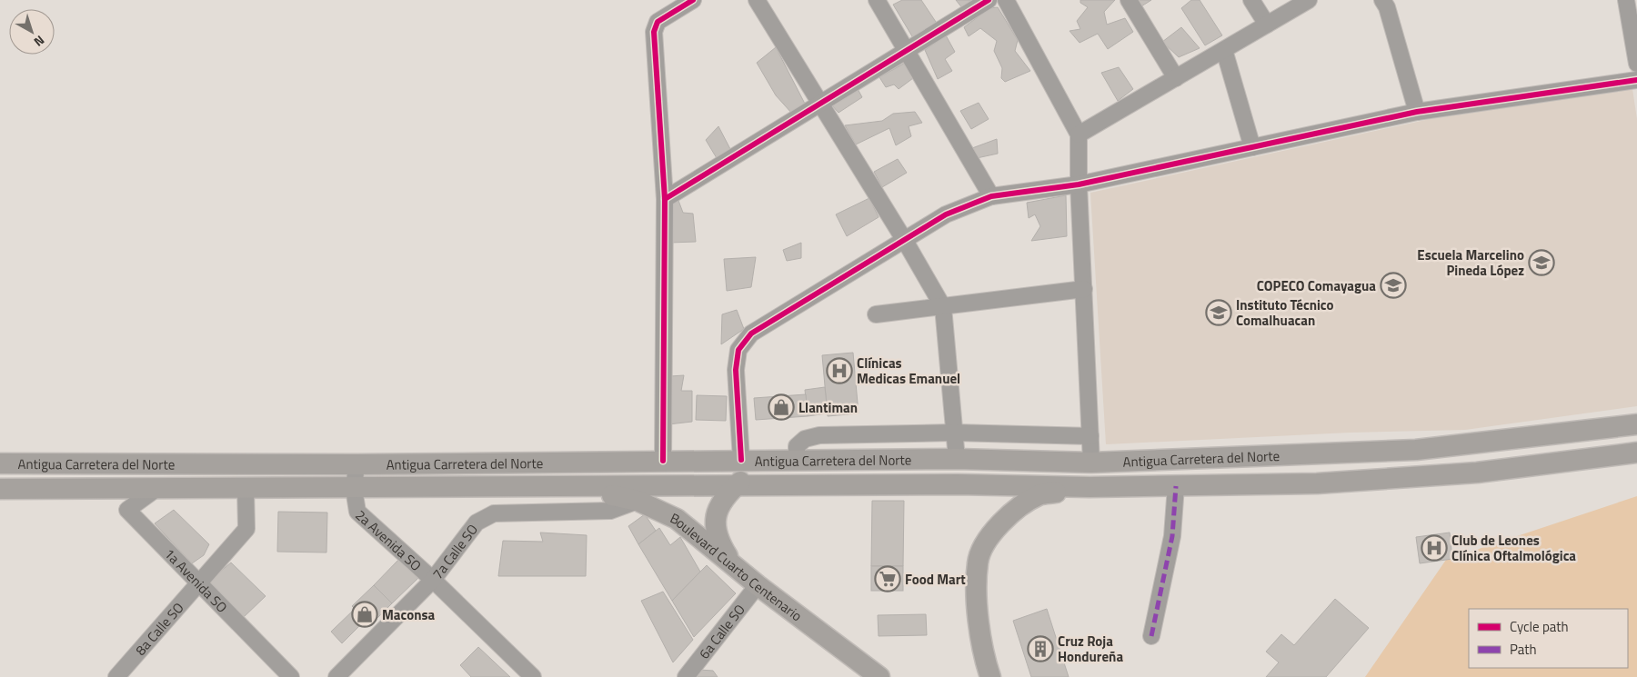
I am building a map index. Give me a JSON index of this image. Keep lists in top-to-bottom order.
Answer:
{
  "streets": {
    "main road": ["Antigua Carretera del Norte", "Boulevard Cuarto Centenario"],
    "street": [
      "2a Avenida SO",
      "7a Calle SO",
      "1a Avenida SO",
      "8a Calle SO",
      "6a Calle SO"
    ]
  },
  "crossings": [
    ["Antigua Carretera del Norte", "2a Avenida SO"],
    ["Antigua Carretera del Norte", "Boulevard Cuarto Centenario"],
    ["Antigua Carretera del Norte", "1a Avenida SO"],
    ["Antigua Carretera del Norte", "8a Calle SO"],
    ["2a Avenida SO", "7a Calle SO"],
    ["7a Calle SO", "Boulevard Cuarto Centenario"],
    ["Boulevard Cuarto Centenario", "6a Calle SO"],
    ["1a Avenida SO", "8a Calle SO"]
  ],
  "places": {
    "school or university": ["Escuela Marcelino Pineda López", "COPECO Comayagua", "Instituto Técnico Comalhuacan"],
    "hospital": ["Clínicas Medicas Emanuel", "Club de Leones Clínica Oftalmológica"],
    "shop": ["Llantiman", "Maconsa"],
    "supermarket": ["Food Mart"],
    "building": ["Cruz Roja Hondureña"]
  },
  "legend": ["Cycle path", "Path"],
  "north": "bottom right"
}
